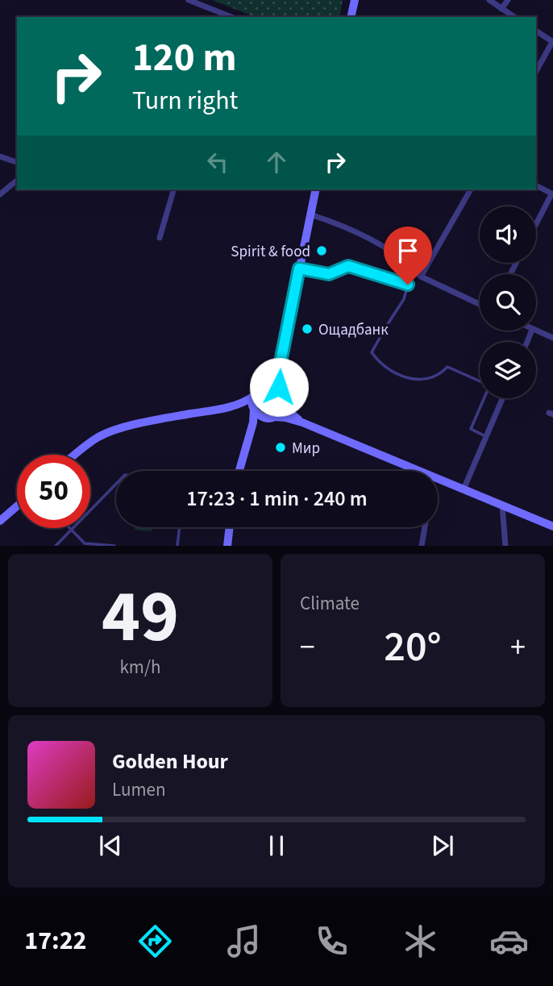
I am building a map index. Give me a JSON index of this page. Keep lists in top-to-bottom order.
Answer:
{
  "places": ["Spirit & food", "Ощадбанк", "Мир"],
  "page": {
    "turn": ["120 m", "Turn right"],
    "limit": "50",
    "trip": "17:23 · 1 min · 240 m",
    "tile": [
      ["49", "km/h"],
      "Climate"
    ],
    "heat": ["−", "20°", "+"],
    "song": ["Golden Hour", "Lumen"],
    "tabs": "17:22"
  }
}
